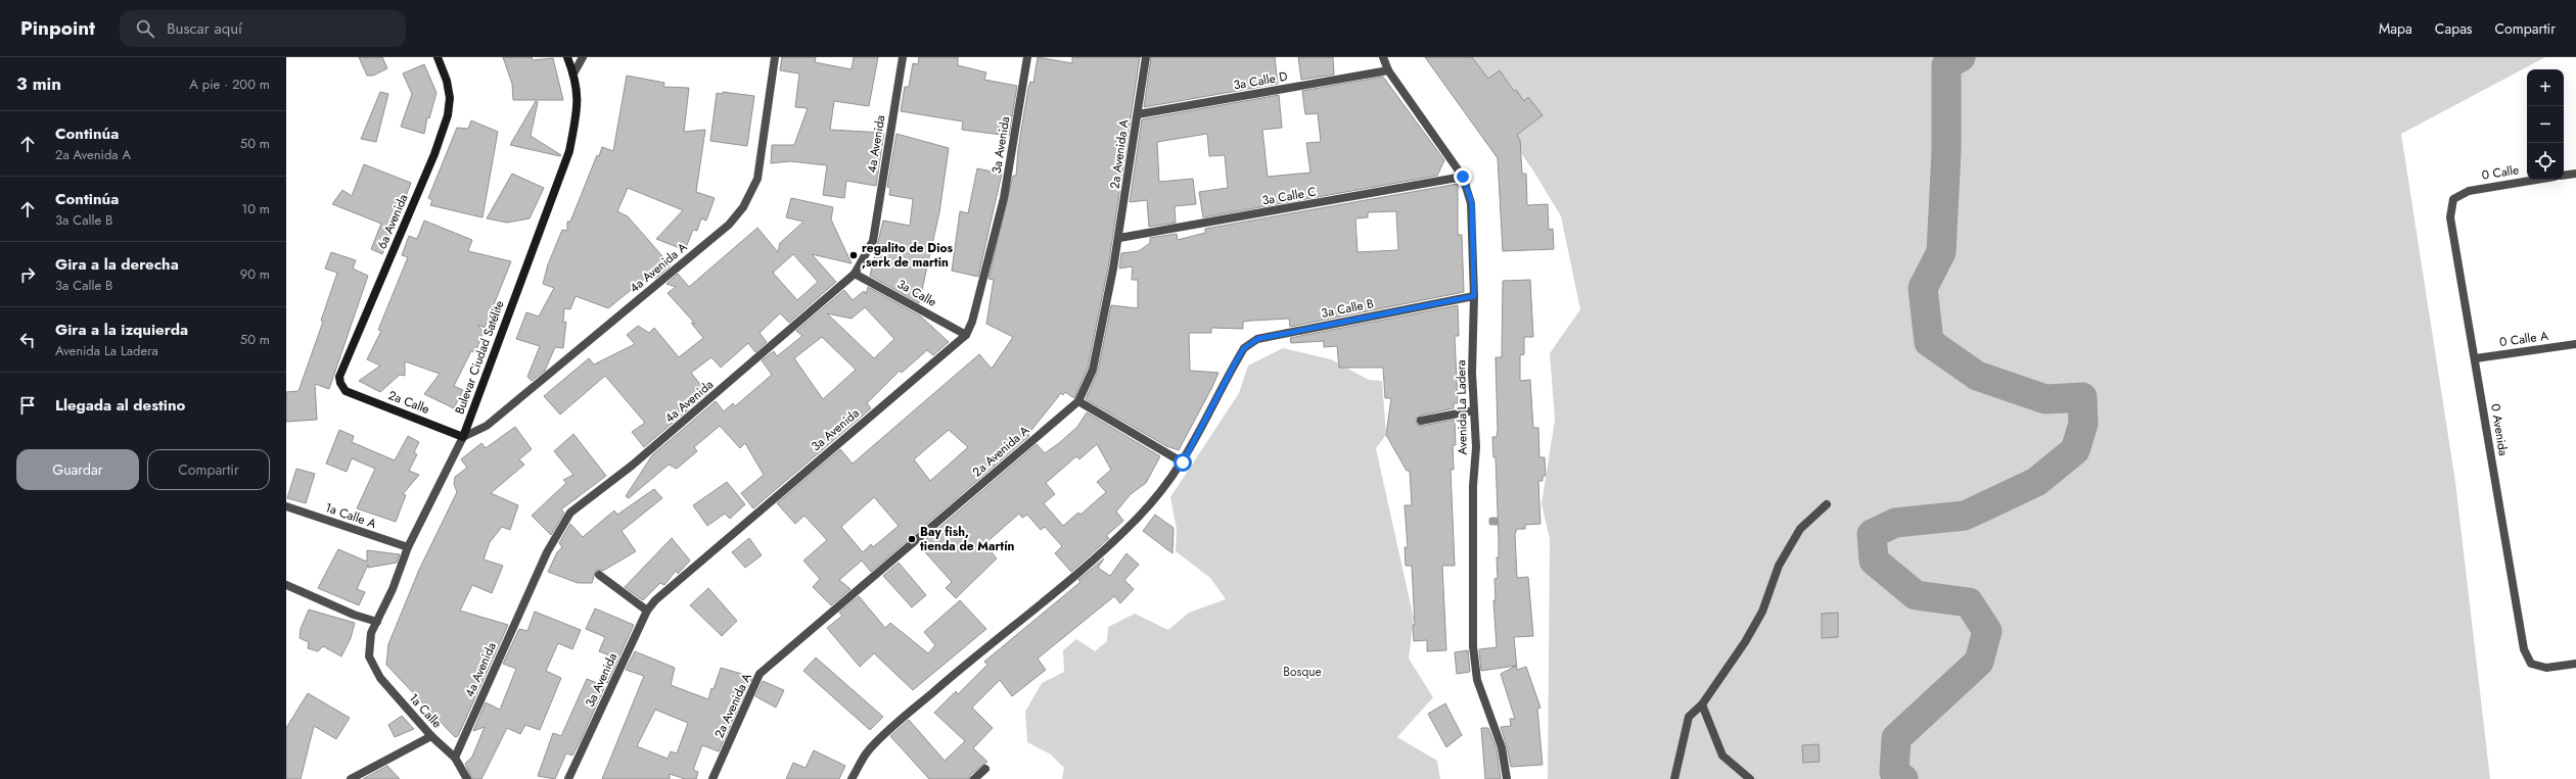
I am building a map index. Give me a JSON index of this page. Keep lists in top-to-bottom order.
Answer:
{
  "streets": {
    "street": [
      "3a Calle D",
      "4a Avenida",
      "3a Avenida",
      "2a Avenida A",
      "0 Calle",
      "3a Calle C",
      "6a Avenida",
      "4a Avenida A",
      "3a Calle",
      "3a Calle B",
      "0 Calle A",
      "Bulevar Ciudad Satélite",
      "2a Calle",
      "Avenida La Ladera",
      "0 Avenida",
      "1a Calle A",
      "1a Calle"
    ]
  },
  "crossings": [
    ["3a Calle D", "2a Avenida A"],
    ["3a Calle D", "Avenida La Ladera"],
    ["4a Avenida", "3a Calle"],
    ["4a Avenida", "1a Calle"],
    ["3a Avenida", "3a Calle"],
    ["2a Avenida A", "3a Calle C"],
    ["0 Calle", "0 Avenida"],
    ["3a Calle C", "Avenida La Ladera"],
    ["6a Avenida", "2a Calle"],
    ["4a Avenida A", "Bulevar Ciudad Satélite"],
    ["4a Avenida A", "2a Calle"],
    ["3a Calle B", "Avenida La Ladera"],
    ["0 Calle A", "0 Avenida"],
    ["Bulevar Ciudad Satélite", "2a Calle"],
    ["Bulevar Ciudad Satélite", "1a Calle A"],
    ["Bulevar Ciudad Satélite", "1a Calle"]
  ],
  "parks": ["Bosque"],
  "places": ["regalito de Dios ,serk de martin", "Bay fish, tienda de Martín"],
  "page": {
    "header": "Pinpoint",
    "search": "Buscar aquí",
    "nav": ["Mapa", "Capas", "Compartir"],
    "heading": ["3 min", "A pie · 200 m"],
    "map_buttons": ["+", "−"],
    "list": [
      ["Continúa", "2a Avenida A", "50 m"],
      ["Continúa", "3a Calle B", "10 m"],
      ["Gira a la derecha", "3a Calle B", "90 m"],
      ["Gira a la izquierda", "Avenida La Ladera", "50 m"],
      "Llegada al destino"
    ],
    "buttons": ["Guardar", "Compartir"]
  }
}
